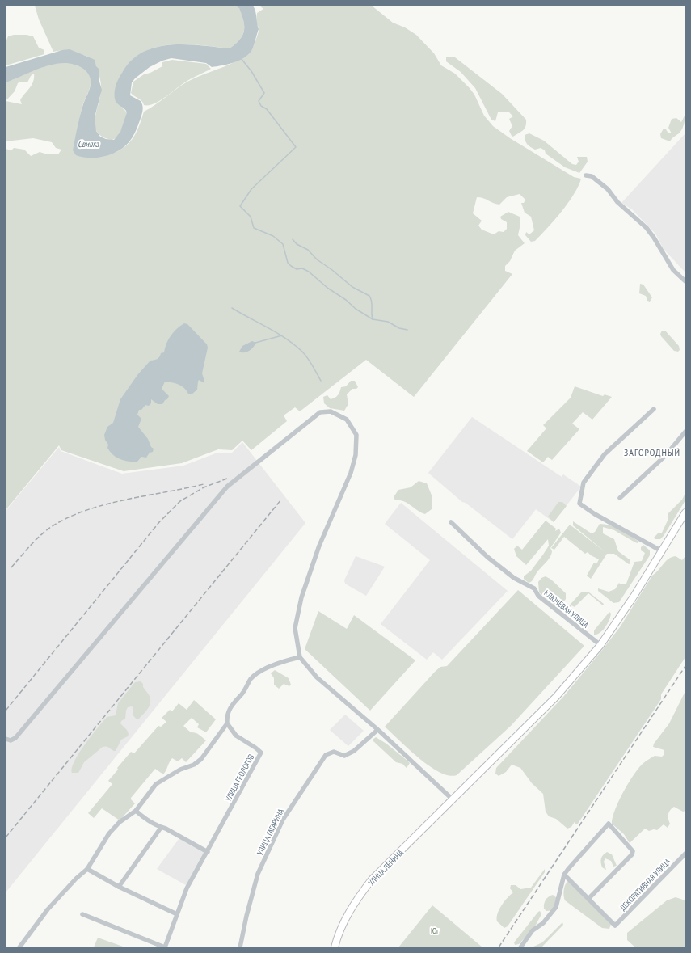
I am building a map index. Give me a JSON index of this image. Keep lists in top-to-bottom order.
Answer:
{
  "streets": {
    "main road": ["УЛИЦА ЛЕНИНА"],
    "street": [
      "КЛЮЧЕВАЯ УЛИЦА",
      "УЛИЦА ГЕОЛОГОВ",
      "УЛИЦА ГАГАРИНА",
      "ДЕКОРАТИВНАЯ УЛИЦА"
    ]
  },
  "crossings": [
    ["КЛЮЧЕВАЯ УЛИЦА", "УЛИЦА ЛЕНИНА"]
  ],
  "districts": ["ЗАГОРОДНЫЙ"],
  "water": ["Свияга"],
  "parks": ["Юг"]
}
